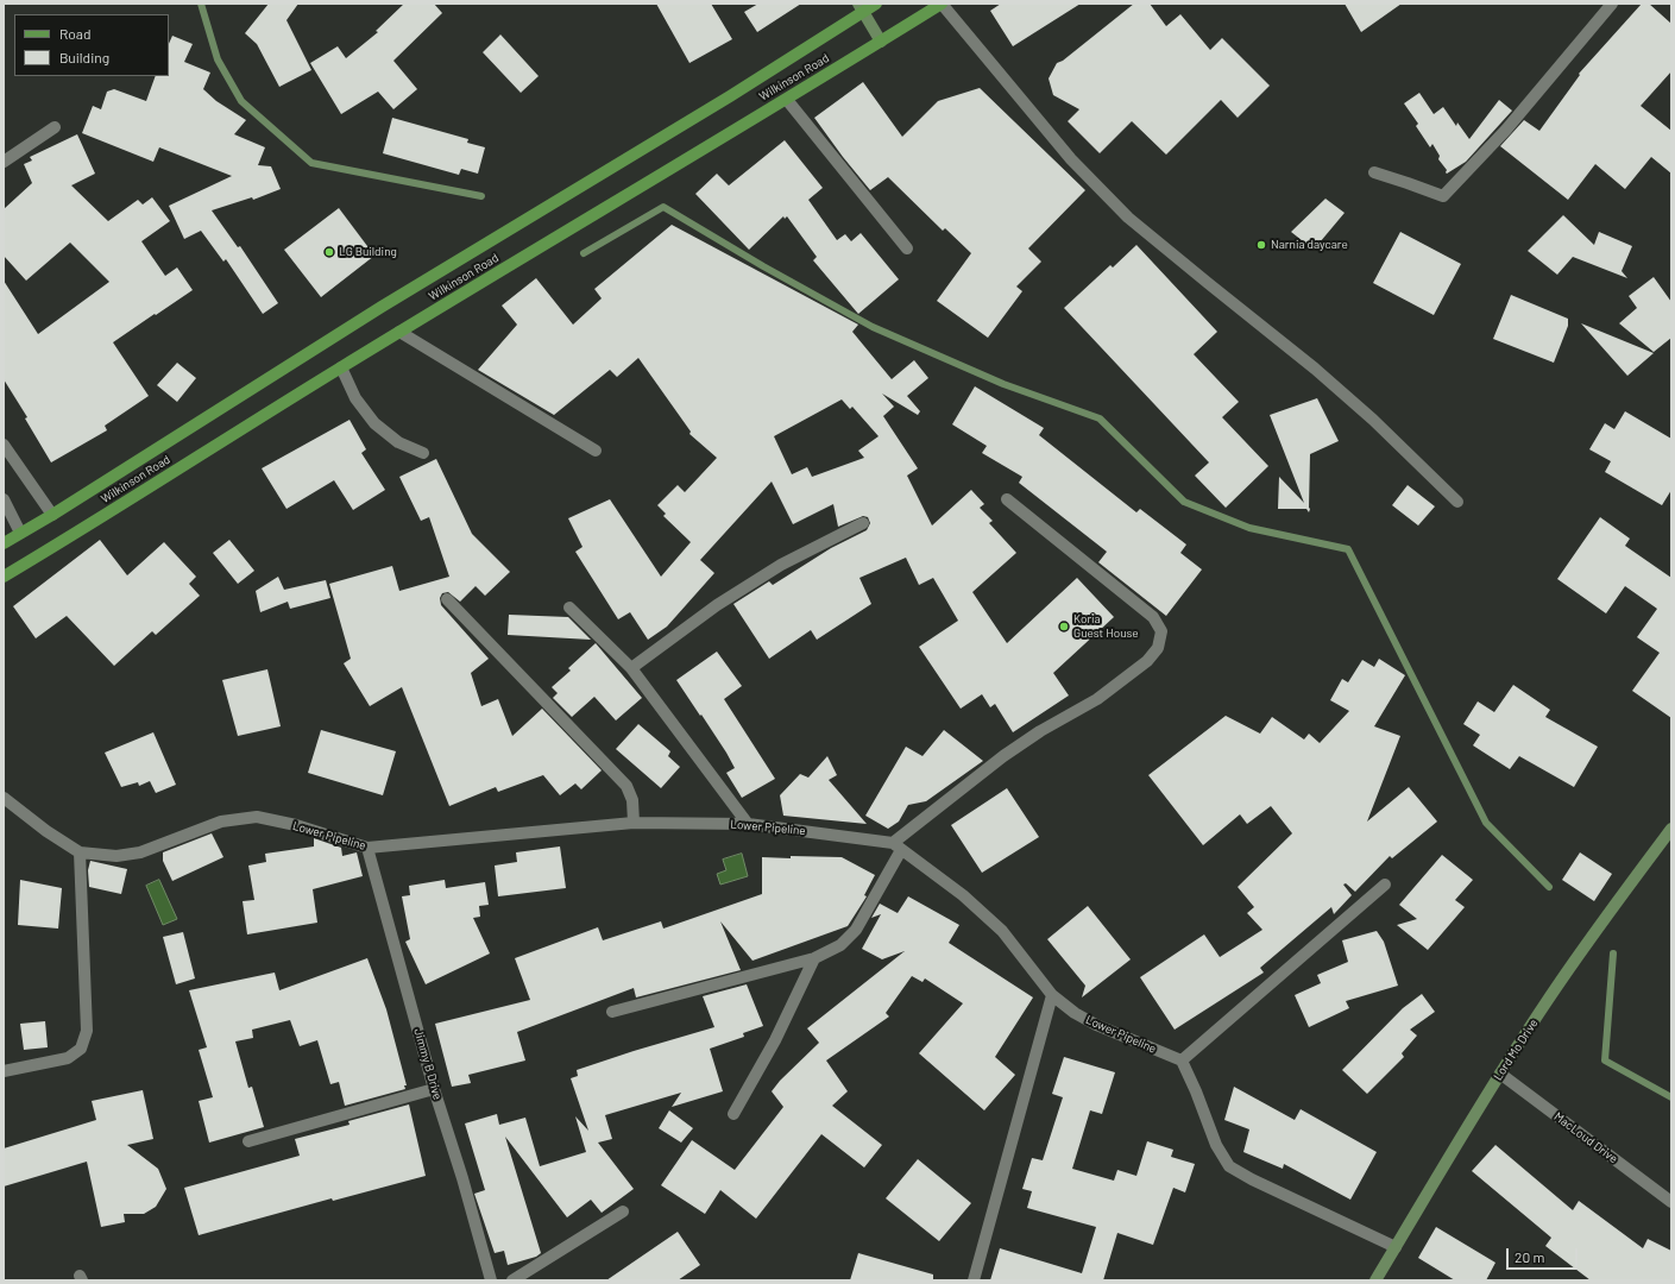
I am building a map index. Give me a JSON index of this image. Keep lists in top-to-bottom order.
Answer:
{
  "streets": {
    "main road": ["Wilkinson Road"],
    "street": [
      "Lower Pipeline",
      "Lord Mo Drive",
      "Jimmy B Drive",
      "MacLoud Drive"
    ]
  },
  "crossings": [
    ["Lower Pipeline", "Jimmy B Drive"],
    ["Lord Mo Drive", "MacLoud Drive"]
  ],
  "places": ["Narnia daycare", "LG Building", "Koria Guest House"],
  "legend": ["Road", "Building"],
  "scale_bar": "20 m"
}
